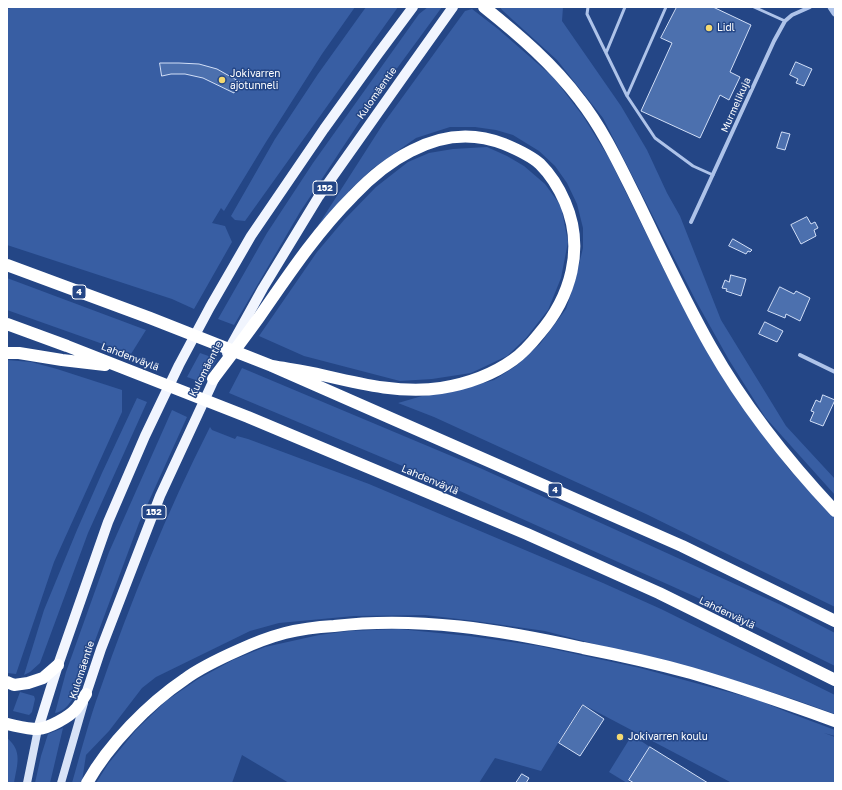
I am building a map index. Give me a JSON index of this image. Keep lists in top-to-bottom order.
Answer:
{
  "streets": {
    "highway": ["4", "Lahdenväylä"],
    "main road": ["Kulomäentie", "152"],
    "street": ["Murmelikuja"]
  },
  "places": ["Lidl", "Jokivarren ajotunneli", "Jokivarren koulu"]
}
